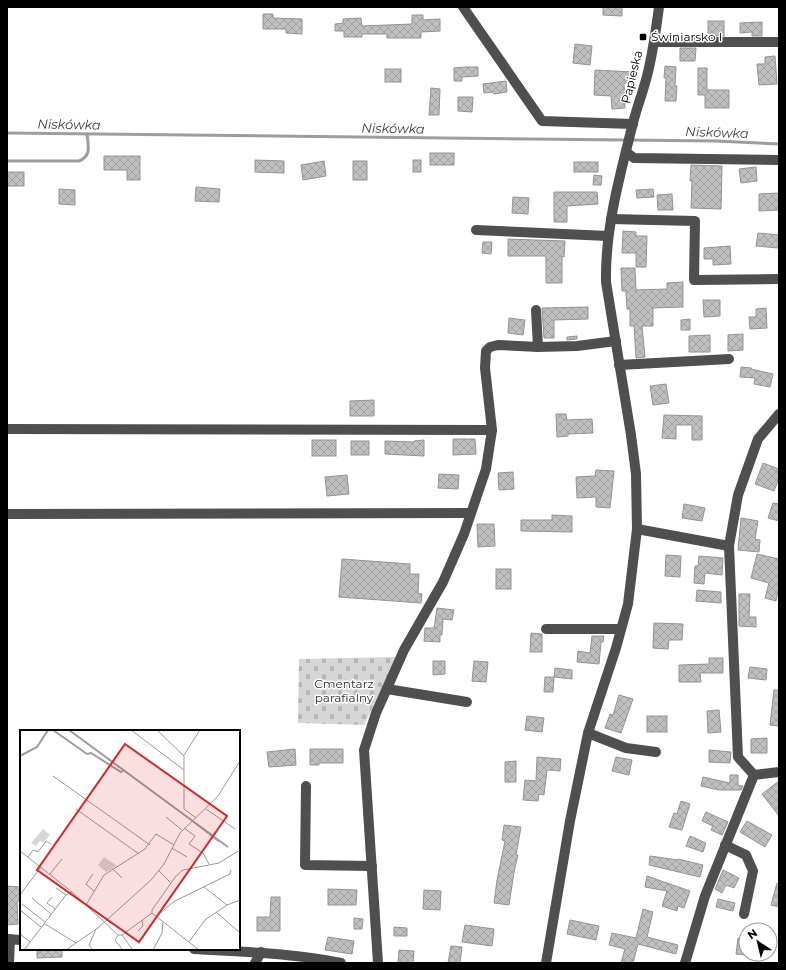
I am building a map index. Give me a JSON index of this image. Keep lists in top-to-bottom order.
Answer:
{
  "streets": {
    "street": ["Papieska"]
  },
  "water": ["Niskówka"],
  "parks": ["Cmentarz parafialny"],
  "places": {
    "transit": ["Świniarsko I"]
  },
  "north": "top left"
}
